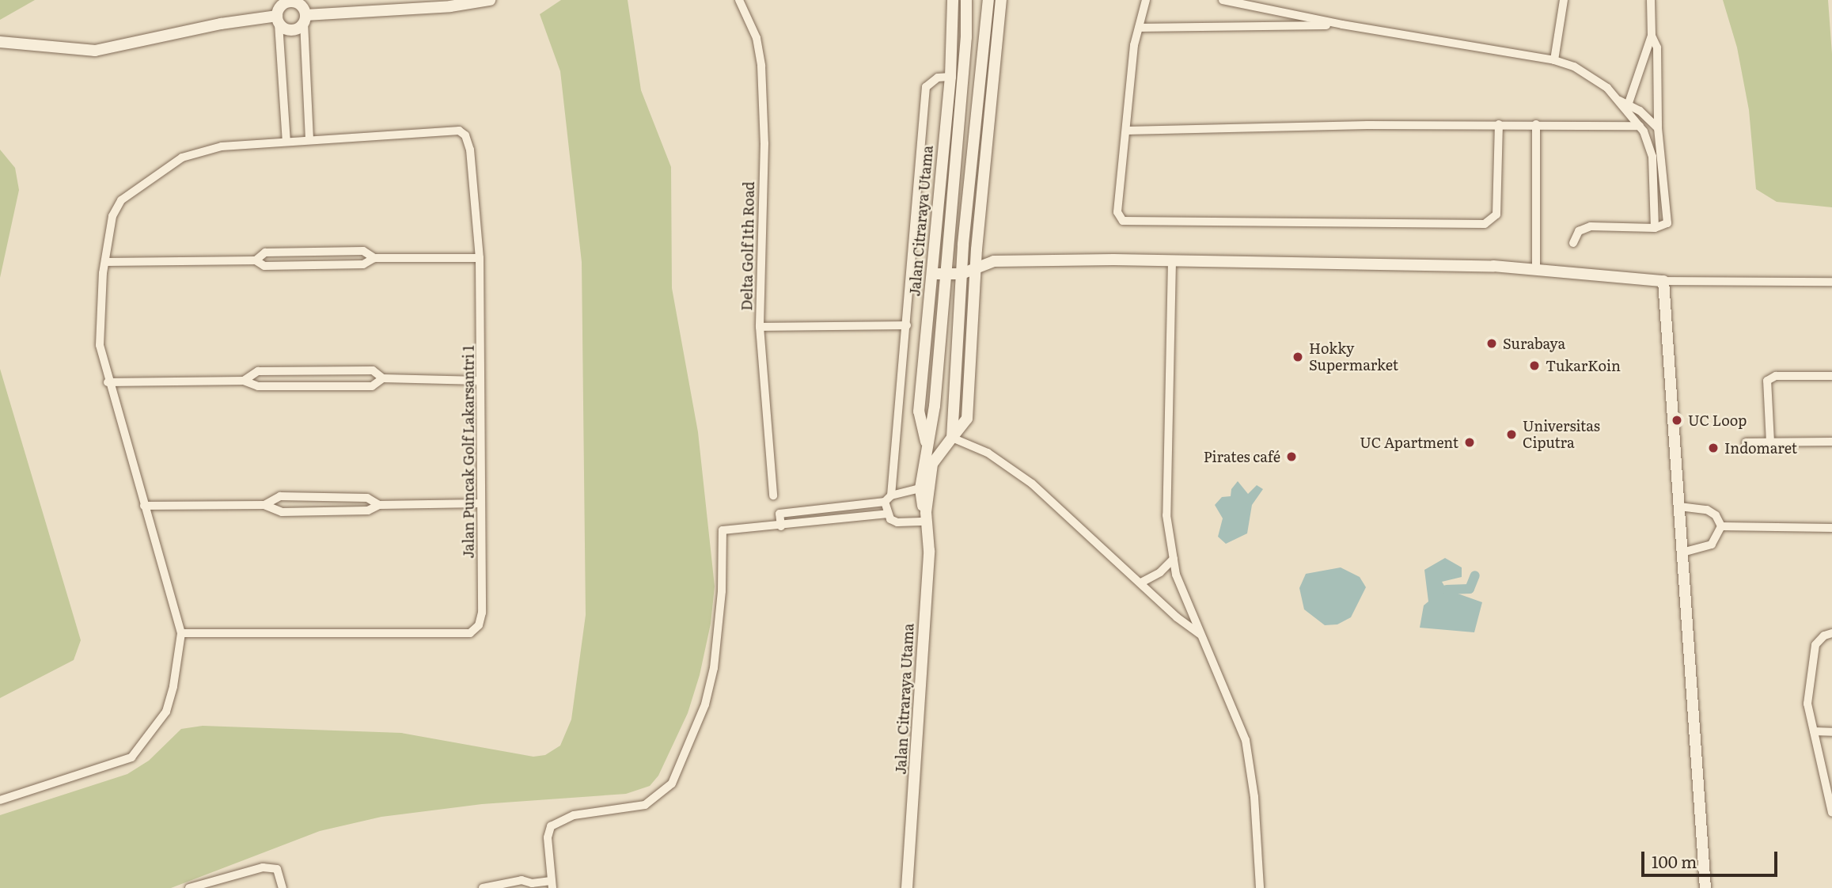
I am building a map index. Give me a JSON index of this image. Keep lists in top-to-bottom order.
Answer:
{
  "streets": {
    "street": ["Jalan Citraraya Utama", "Delta Golf 1th Road", "Jalan Puncak Golf Lakarsantri 1"]
  },
  "places": [
    "Surabaya",
    "Hokky Supermarket",
    "TukarKoin",
    "UC Loop",
    "Universitas Ciputra",
    "UC Apartment",
    "Indomaret",
    "Pirates café"
  ],
  "scale_bar": "100 m"
}
